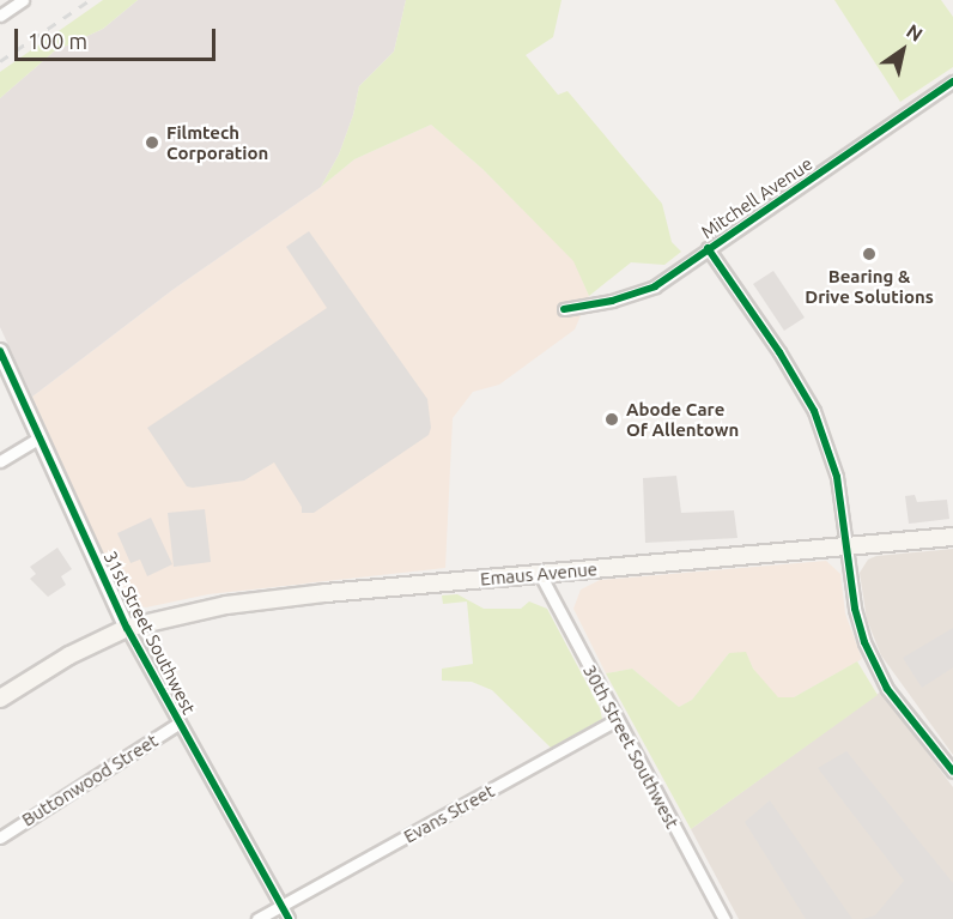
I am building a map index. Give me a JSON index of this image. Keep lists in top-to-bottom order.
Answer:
{
  "streets": {
    "main road": ["Emaus Avenue"],
    "street": [
      "Mitchell Avenue",
      "31st Street Southwest",
      "30th Street Southwest",
      "Buttonwood Street",
      "Evans Street"
    ]
  },
  "crossings": [
    ["Emaus Avenue", "31st Street Southwest"],
    ["Emaus Avenue", "30th Street Southwest"],
    ["31st Street Southwest", "Buttonwood Street"],
    ["31st Street Southwest", "Evans Street"],
    ["30th Street Southwest", "Evans Street"]
  ],
  "places": ["Filmtech Corporation", "Bearing & Drive Solutions", "Abode Care Of Allentown"],
  "scale_bar": "100 m",
  "north": "top right"
}
